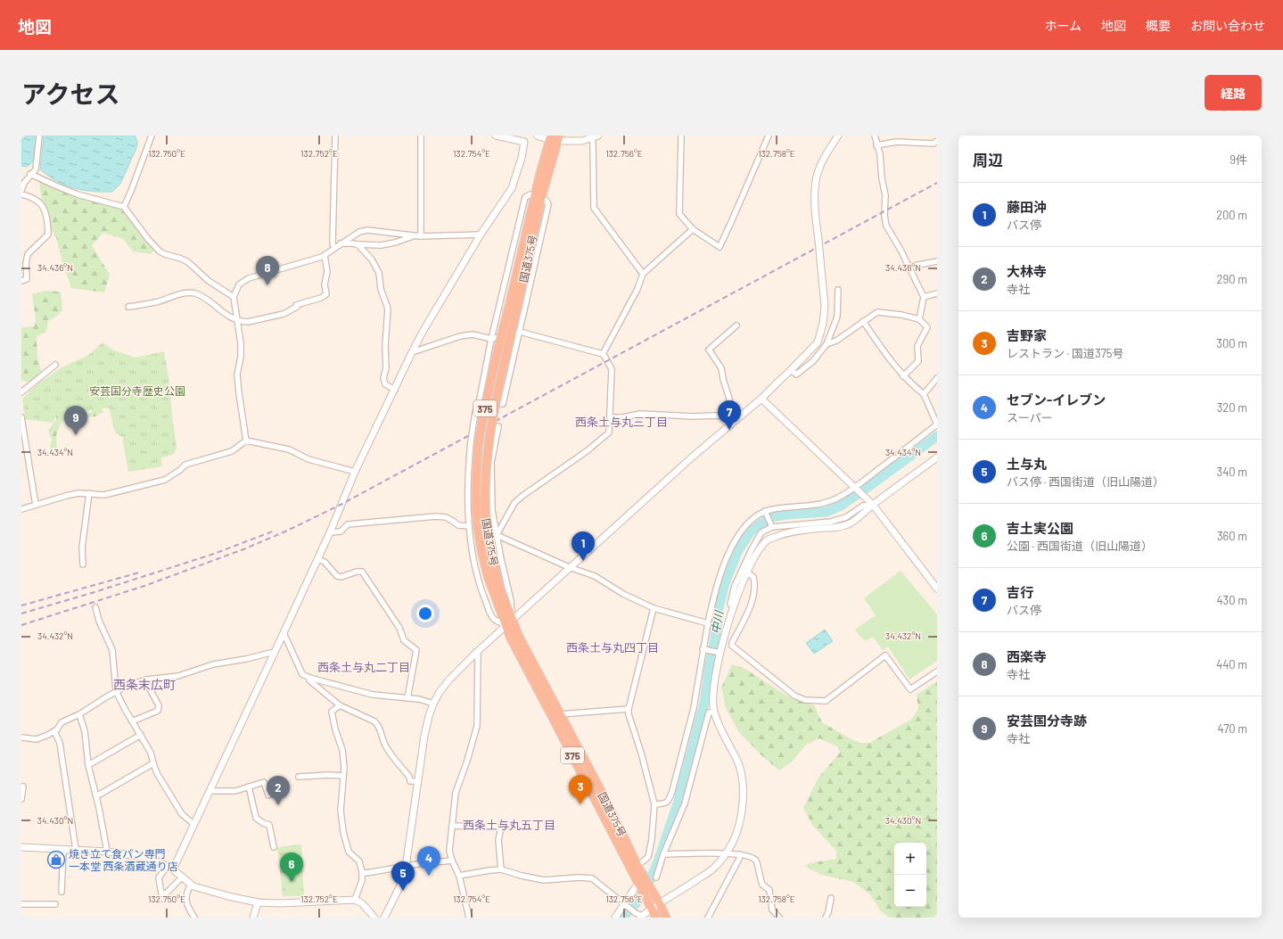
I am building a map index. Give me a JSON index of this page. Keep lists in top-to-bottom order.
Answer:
{
  "streets": {
    "highway": ["国道375号", "375"]
  },
  "districts": [
    "西条土与丸三丁目",
    "西条土与丸四丁目",
    "西条土与丸二丁目",
    "西条末広町",
    "西条土与丸五丁目"
  ],
  "water": ["中川"],
  "parks": ["安芸国分寺歴史公園"],
  "places": {
    "shop": ["焼き立て食パン専門 一本堂 西条酒蔵通り店"]
  },
  "page": {
    "header": "地図",
    "nav": [
      "ホーム",
      "地図",
      "概要",
      "お問い合わせ"
    ],
    "title": "アクセス",
    "buttons": "経路",
    "heading": ["周辺", "9件"],
    "list": [
      {
        "mark": "1",
        "name": "藤田沖",
        "note": "バス停",
        "value": "200 m"
      },
      {
        "mark": "2",
        "name": "大林寺",
        "note": "寺社",
        "value": "290 m"
      },
      {
        "mark": "3",
        "name": "吉野家",
        "note": "レストラン · 国道375号",
        "value": "300 m"
      },
      {
        "mark": "4",
        "name": "セブン-イレブン",
        "note": "スーパー",
        "value": "320 m"
      },
      {
        "mark": "5",
        "name": "土与丸",
        "note": "バス停 · 西国街道（旧山陽道）",
        "value": "340 m"
      },
      {
        "mark": "6",
        "name": "吉土実公園",
        "note": "公園 · 西国街道（旧山陽道）",
        "value": "360 m"
      },
      {
        "mark": "7",
        "name": "吉行",
        "note": "バス停",
        "value": "430 m"
      },
      {
        "mark": "8",
        "name": "西楽寺",
        "note": "寺社",
        "value": "440 m"
      },
      {
        "mark": "9",
        "name": "安芸国分寺跡",
        "note": "寺社",
        "value": "470 m"
      }
    ],
    "pins": [
      "8",
      "7",
      "9",
      "1",
      "3",
      "2",
      "4",
      "6",
      "5"
    ],
    "map_buttons": ["+", "−"]
  },
  "coordinates": [
    "132.750°E",
    "132.752°E",
    "132.754°E",
    "132.756°E",
    "132.758°E",
    "34.436°N",
    "34.434°N",
    "34.432°N",
    "34.430°N"
  ]
}
